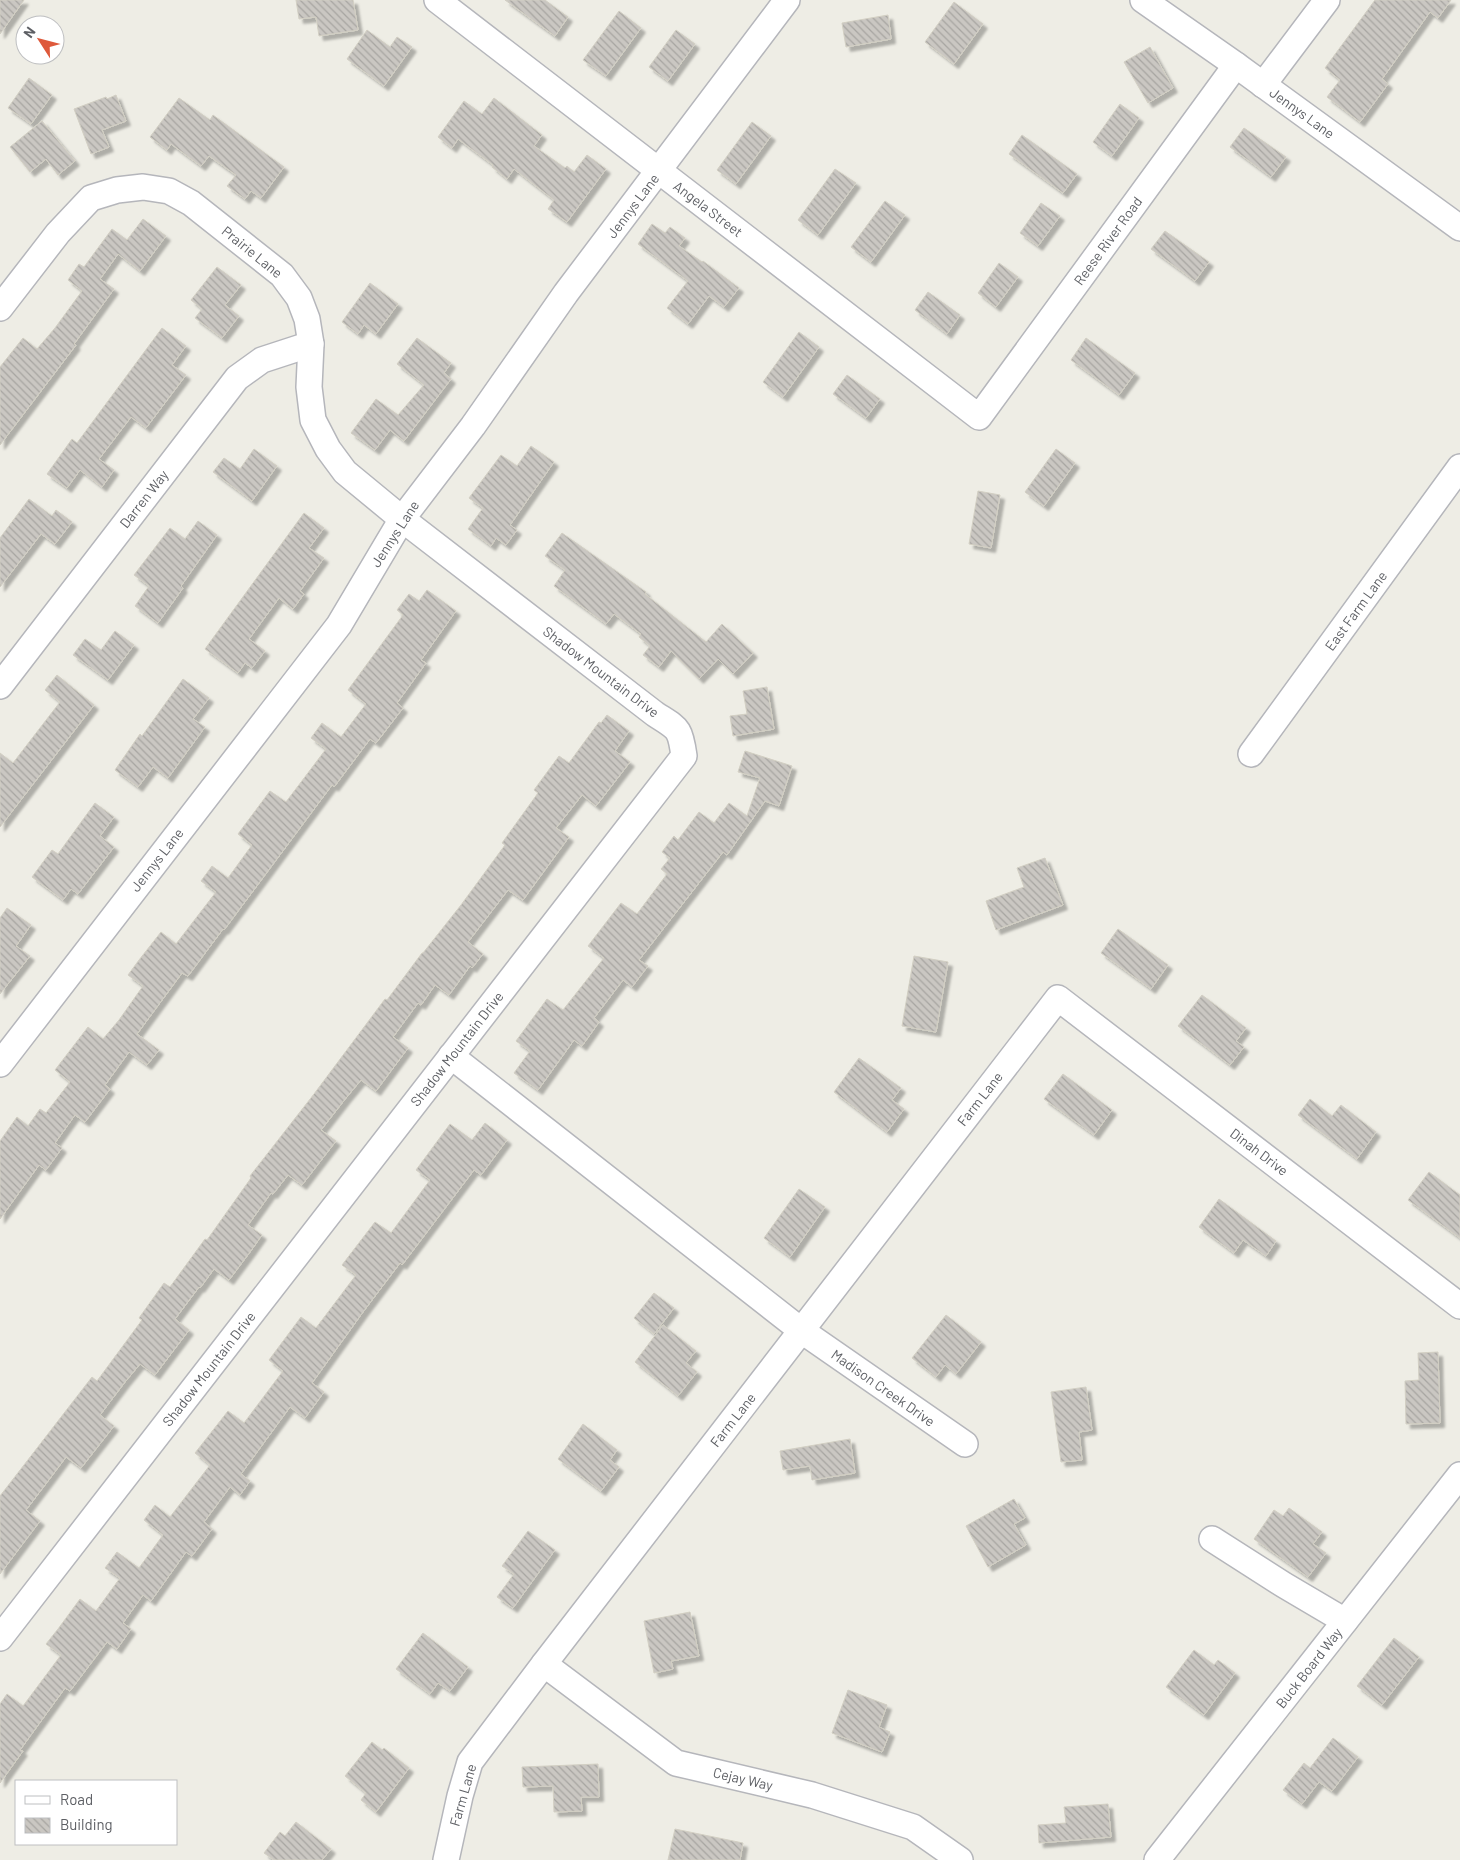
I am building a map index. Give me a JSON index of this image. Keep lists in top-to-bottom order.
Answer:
{
  "streets": {
    "street": [
      "Jennys Lane",
      "Angela Street",
      "Reese River Road",
      "Prairie Lane",
      "Darren Way",
      "East Farm Lane",
      "Shadow Mountain Drive",
      "Farm Lane",
      "Dinah Drive",
      "Madison Creek Drive",
      "Buck Board Way",
      "Cejay Way"
    ]
  },
  "crossings": [
    ["Jennys Lane", "Angela Street"],
    ["Jennys Lane", "Reese River Road"],
    ["Jennys Lane", "Prairie Lane"],
    ["Jennys Lane", "Shadow Mountain Drive"],
    ["Angela Street", "Reese River Road"],
    ["Prairie Lane", "Darren Way"],
    ["Prairie Lane", "Shadow Mountain Drive"],
    ["Shadow Mountain Drive", "Madison Creek Drive"],
    ["Farm Lane", "Dinah Drive"],
    ["Farm Lane", "Madison Creek Drive"],
    ["Farm Lane", "Cejay Way"]
  ],
  "legend": ["Road", "Building"],
  "north": "top left"
}
